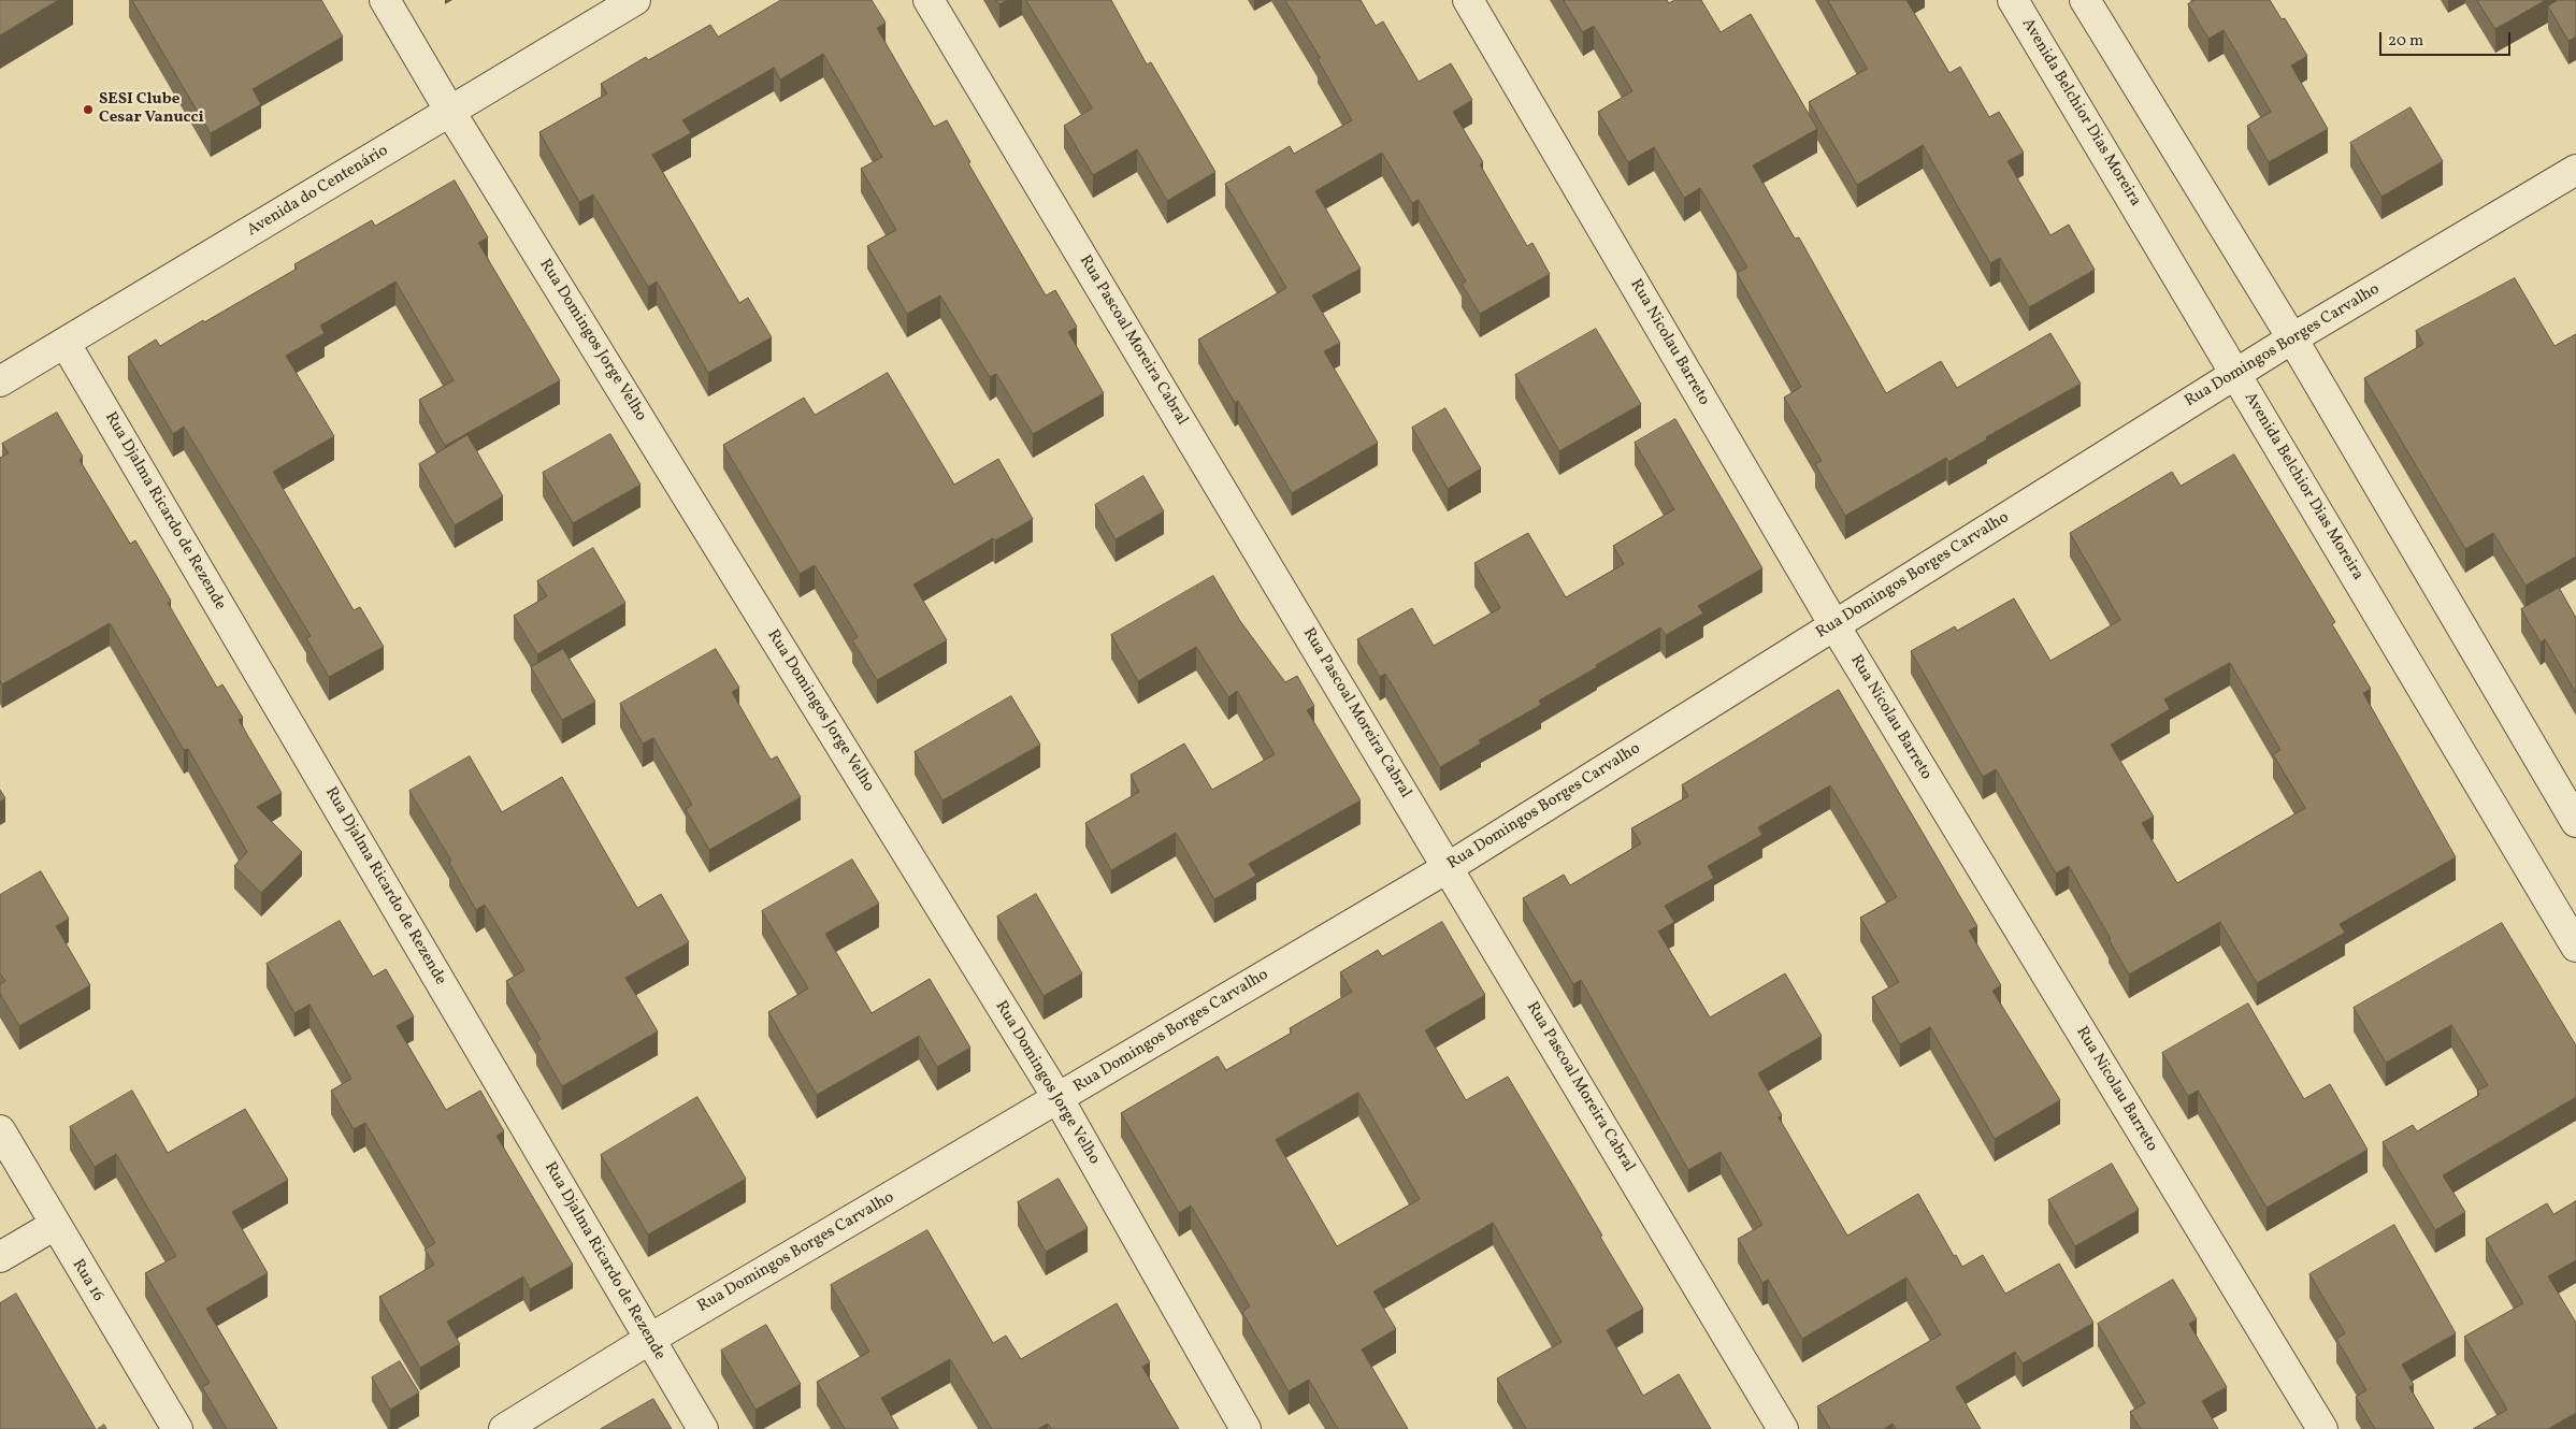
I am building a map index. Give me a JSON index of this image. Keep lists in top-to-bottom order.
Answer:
{
  "streets": {
    "street": [
      "Avenida Belchior Dias Moreira",
      "Avenida do Centenário",
      "Rua Domingos Jorge Velho",
      "Rua Pascoal Moreira Cabral",
      "Rua Nicolau Barreto",
      "Rua Domingos Borges Carvalho",
      "Rua Djalma Ricardo de Rezende",
      "Rua 16"
    ]
  },
  "crossings": [
    ["Avenida Belchior Dias Moreira", "Rua Domingos Borges Carvalho"],
    ["Avenida do Centenário", "Rua Domingos Jorge Velho"],
    ["Avenida do Centenário", "Rua Djalma Ricardo de Rezende"],
    ["Rua Domingos Jorge Velho", "Rua Domingos Borges Carvalho"],
    ["Rua Pascoal Moreira Cabral", "Rua Domingos Borges Carvalho"],
    ["Rua Nicolau Barreto", "Rua Domingos Borges Carvalho"],
    ["Rua Domingos Borges Carvalho", "Rua Djalma Ricardo de Rezende"]
  ],
  "places": ["SESI Clube Cesar Vanucci"],
  "scale_bar": "20 m"
}
